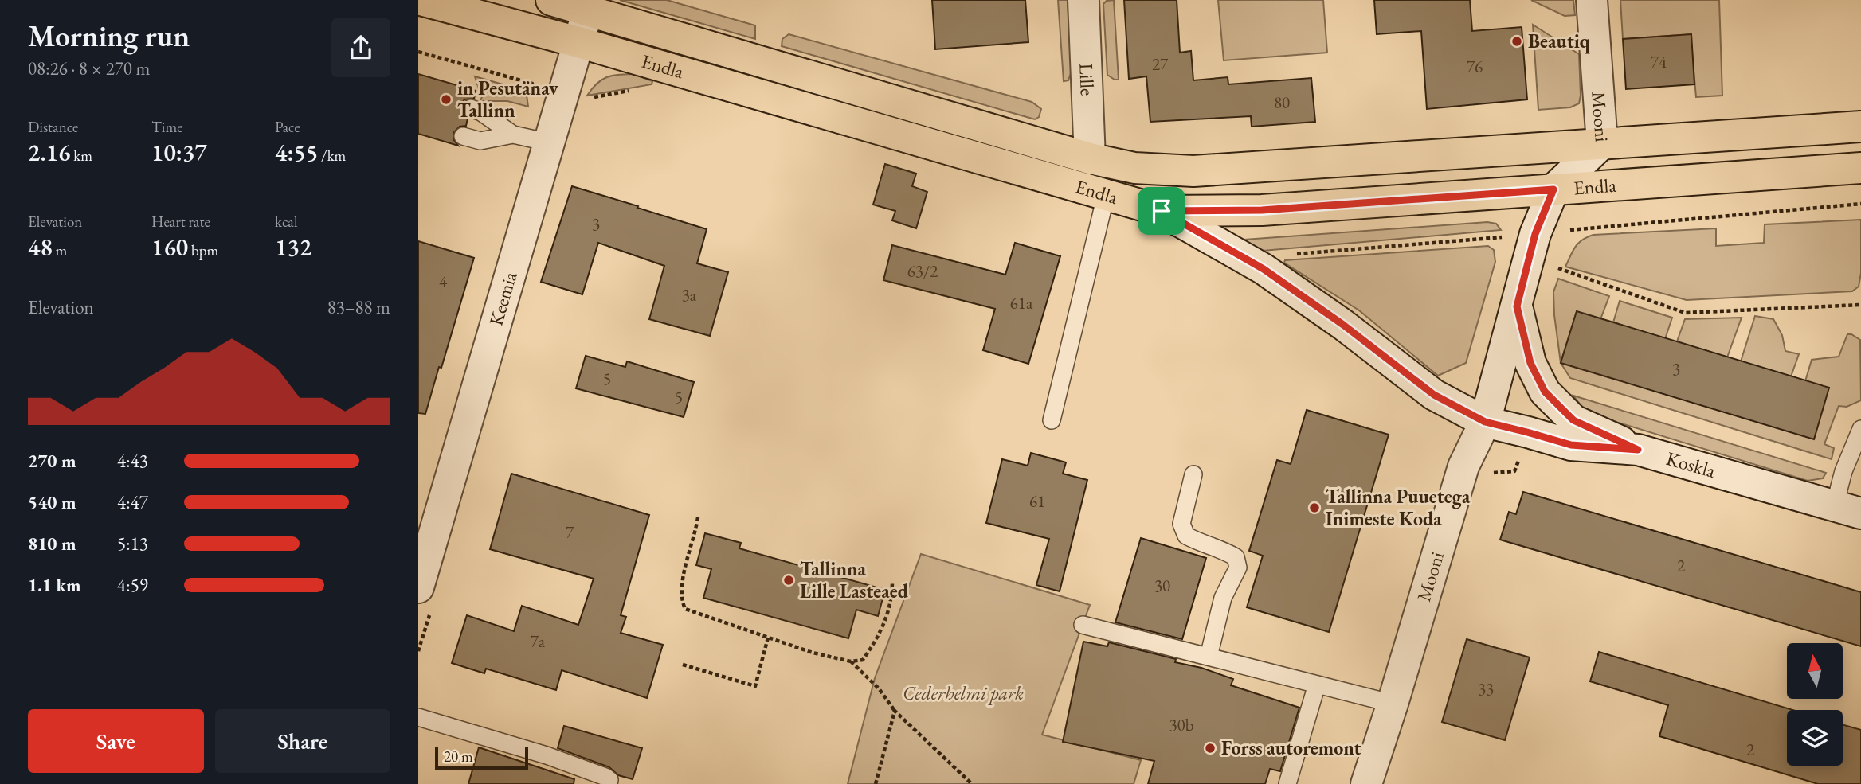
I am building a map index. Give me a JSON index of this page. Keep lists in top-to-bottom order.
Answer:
{
  "streets": {
    "main road": ["Endla"],
    "street": [
      "Lille",
      "Mooni",
      "Keemia",
      "Koskla"
    ]
  },
  "crossings": [
    ["Endla", "Lille"],
    ["Endla", "Mooni"],
    ["Endla", "Keemia"],
    ["Endla", "Koskla"],
    ["Mooni", "Koskla"]
  ],
  "parks": ["Cederhelmi park"],
  "places": [
    "Beautiq",
    "in Pesutänav Tallinn",
    "Tallinna Puuetega Inimeste Koda",
    "Tallinna Lille Lasteaed",
    "Forss autoremont"
  ],
  "house_numbers": [
    "74",
    "27",
    "76",
    "80",
    "3",
    "63/2",
    "4",
    "3a",
    "61a",
    "3",
    "5",
    "5",
    "61",
    "7",
    "2",
    "30",
    "7a",
    "33",
    "30b",
    "2"
  ],
  "scale_bar": "20 m",
  "north": "top",
  "page": {
    "heading": ["Morning run", "08:26 · 8 × 270 m"],
    "stats": [
      ["Distance", "2.16 km"],
      ["Time", "10:37"],
      ["Pace", "4:55 /km"],
      ["Elevation", "48 m"],
      ["Heart rate", "160 bpm"],
      ["kcal", "132"]
    ],
    "chart": ["Elevation", "83–88 m"],
    "list": [
      {
        "name": "270 m",
        "note": "4:43"
      },
      {
        "name": "540 m",
        "note": "4:47"
      },
      {
        "name": "810 m",
        "note": "5:13"
      },
      {
        "name": "1.1 km",
        "note": "4:59"
      }
    ],
    "buttons": ["Save", "Share"],
    "scale": "20 m"
  }
}
